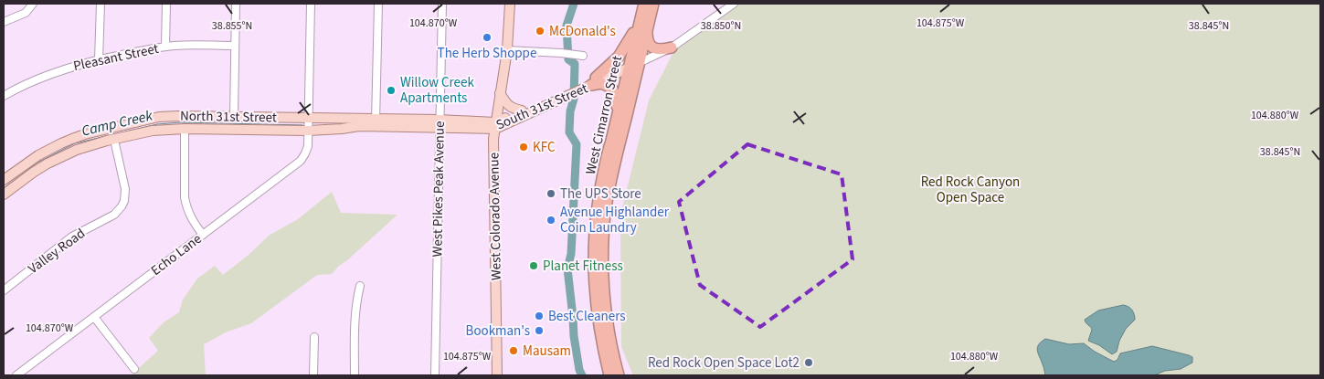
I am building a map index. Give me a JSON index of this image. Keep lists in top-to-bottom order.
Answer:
{
  "streets": {
    "highway": ["West Cimarron Street"],
    "main road": ["South 31st Street", "North 31st Street", "West Colorado Avenue"],
    "street": [
      "Pleasant Street",
      "West Pikes Peak Avenue",
      "Valley Road",
      "Echo Lane"
    ]
  },
  "crossings": [
    ["South 31st Street", "West Cimarron Street"],
    ["South 31st Street", "North 31st Street"],
    ["South 31st Street", "West Pikes Peak Avenue"],
    ["South 31st Street", "West Colorado Avenue"],
    ["North 31st Street", "West Pikes Peak Avenue"],
    ["North 31st Street", "Valley Road"],
    ["North 31st Street", "Echo Lane"]
  ],
  "water": ["Camp Creek"],
  "parks": ["Red Rock Canyon Open Space"],
  "places": [
    "McDonald's",
    "The Herb Shoppe",
    "Willow Creek Apartments",
    "KFC",
    "The UPS Store",
    "Avenue Highlander Coin Laundry",
    "Planet Fitness",
    "Best Cleaners",
    "Bookman's",
    "Mausam",
    "Red Rock Open Space Lot2"
  ],
  "coordinates": [
    "104.870°W",
    "104.875°W",
    "38.855°N",
    "38.850°N",
    "38.845°N",
    "104.880°W"
  ]
}
